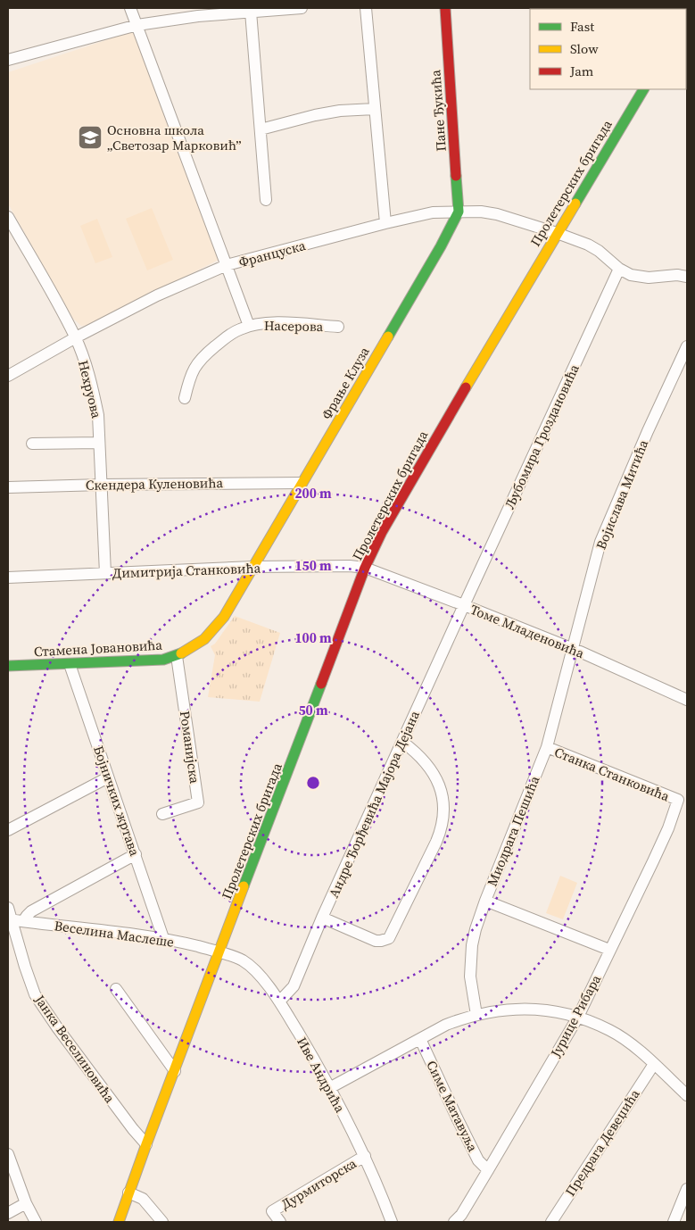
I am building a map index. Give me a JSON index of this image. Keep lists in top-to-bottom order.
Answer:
{
  "streets": {
    "street": [
      "Пане Ђукића",
      "Пролетерских бригада",
      "Француска",
      "Насерова",
      "Фрање Клуза",
      "Нехруова",
      "Љубомира Гроздановића",
      "Скендера Куленовића",
      "Војислава Митића",
      "Димитрија Станковића",
      "Томе Младеновића",
      "Стамена Јовановића",
      "Романијска",
      "Станка Станковића",
      "Бојничких жртава",
      "Андре Ђорђевића Мајора Дејана",
      "Миодрага Пешића",
      "Веселина Маслеше",
      "Јурице Рибара",
      "Јанка Веселиновића",
      "Иве Андрића",
      "Симе Матавуља",
      "Предрага Девеџића",
      "Дурмиторска"
    ]
  },
  "crossings": [
    ["Пане Ђукића", "Француска"],
    ["Пане Ђукића", "Фрање Клуза"],
    ["Пролетерских бригада", "Француска"],
    ["Пролетерских бригада", "Димитрија Станковића"],
    ["Пролетерских бригада", "Томе Младеновића"],
    ["Пролетерских бригада", "Веселина Маслеше"],
    ["Пролетерских бригада", "Јанка Веселиновића"],
    ["Пролетерских бригада", "Иве Андрића"],
    ["Француска", "Насерова"],
    ["Француска", "Фрање Клуза"],
    ["Француска", "Нехруова"],
    ["Француска", "Љубомира Гроздановића"],
    ["Фрање Клуза", "Скендера Куленовића"],
    ["Фрање Клуза", "Димитрија Станковића"],
    ["Фрање Клуза", "Стамена Јовановића"],
    ["Нехруова", "Скендера Куленовића"],
    ["Нехруова", "Димитрија Станковића"],
    ["Љубомира Гроздановића", "Томе Младеновића"],
    ["Љубомира Гроздановића", "Андре Ђорђевића Мајора Дејана"],
    ["Војислава Митића", "Томе Младеновића"],
    ["Војислава Митића", "Миодрага Пешића"],
    ["Димитрија Станковића", "Томе Младеновића"],
    ["Димитрија Станковића", "Стамена Јовановића"],
    ["Томе Младеновића", "Андре Ђорђевића Мајора Дејана"],
    ["Томе Младеновића", "Миодрага Пешића"],
    ["Стамена Јовановића", "Романијска"],
    ["Стамена Јовановића", "Бојничких жртава"],
    ["Станка Станковића", "Миодрага Пешића"],
    ["Станка Станковића", "Јурице Рибара"],
    ["Бојничких жртава", "Веселина Маслеше"],
    ["Андре Ђорђевића Мајора Дејана", "Иве Андрића"],
    ["Веселина Маслеше", "Јанка Веселиновића"],
    ["Веселина Маслеше", "Иве Андрића"],
    ["Јурице Рибара", "Симе Матавуља"],
    ["Иве Андрића", "Дурмиторска"]
  ],
  "places": {
    "school or university": ["Основна школа „Светозар Марковић”"]
  },
  "legend": ["Fast", "Slow", "Jam"],
  "rings": [
    "200 m",
    "150 m",
    "100 m",
    "50 m"
  ]
}
